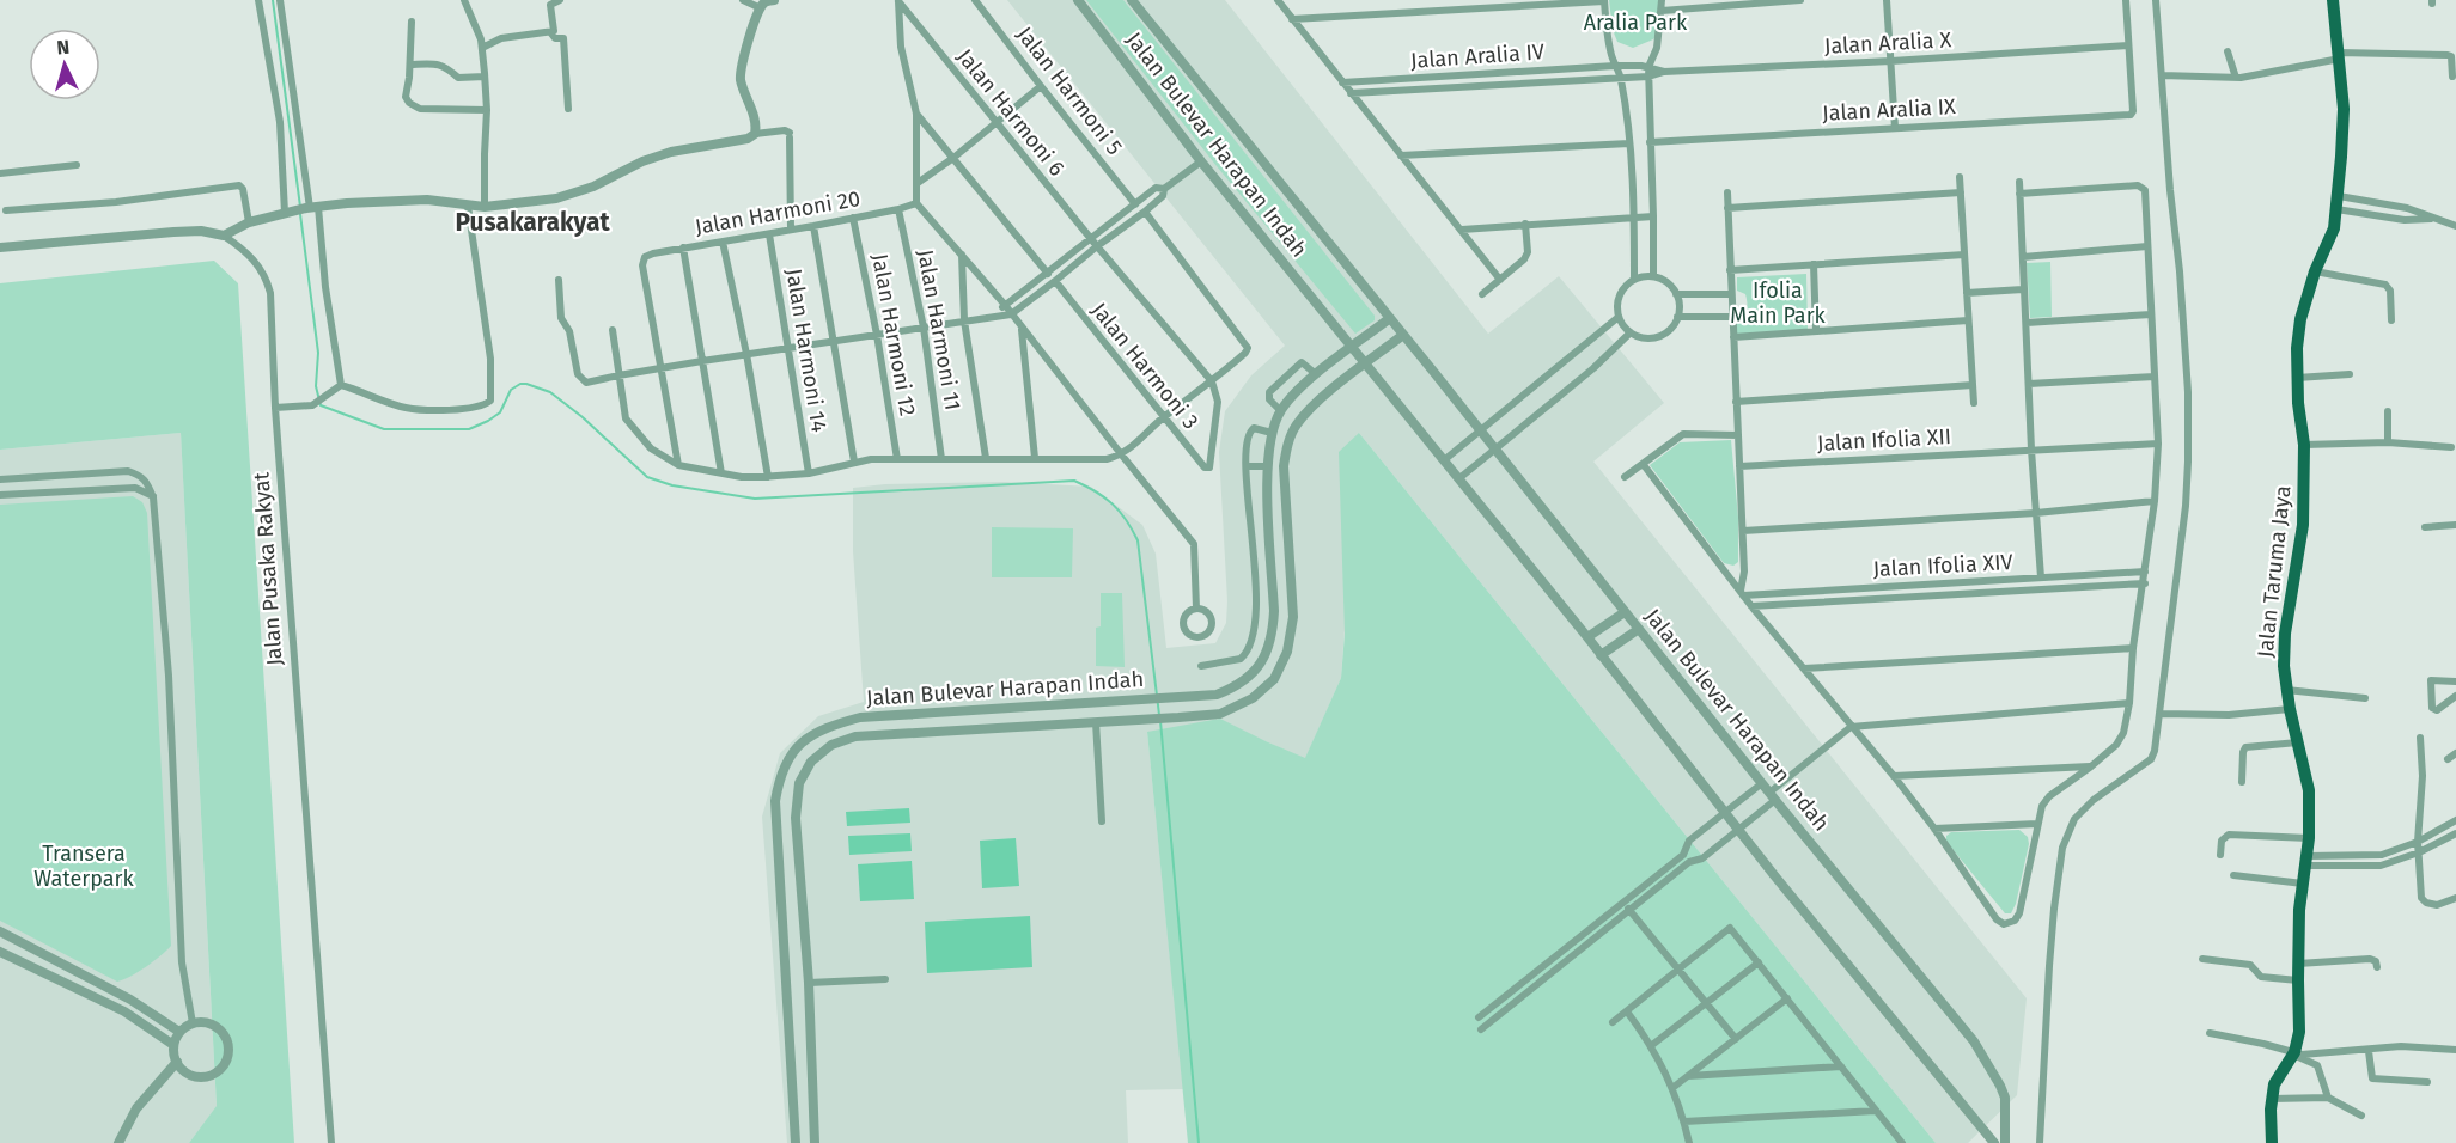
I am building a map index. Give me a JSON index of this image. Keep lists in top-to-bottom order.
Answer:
{
  "streets": {
    "main road": ["Jalan Taruma Jaya"],
    "street": [
      "Jalan Aralia X",
      "Jalan Aralia IV",
      "Jalan Harmoni 5",
      "Jalan Aralia IX",
      "Jalan Harmoni 6",
      "Jalan Bulevar Harapan Indah",
      "Jalan Harmoni 20",
      "Jalan Harmoni 11",
      "Jalan Harmoni 12",
      "Jalan Harmoni 14",
      "Jalan Harmoni 3",
      "Jalan Ifolia XII",
      "Jalan Ifolia XIV",
      "Jalan Pusaka Rakyat"
    ]
  },
  "crossings": [
    ["Jalan Aralia X", "Jalan Aralia IV"],
    ["Jalan Aralia X", "Jalan Aralia IX"],
    ["Jalan Harmoni 6", "Jalan Harmoni 3"],
    ["Jalan Harmoni 20", "Jalan Harmoni 11"],
    ["Jalan Harmoni 20", "Jalan Harmoni 12"],
    ["Jalan Harmoni 20", "Jalan Harmoni 14"]
  ],
  "districts": ["Pusakarakyat"],
  "parks": ["Aralia Park", "Ifolia Main Park", "Transera Waterpark"],
  "north": "top"
}
